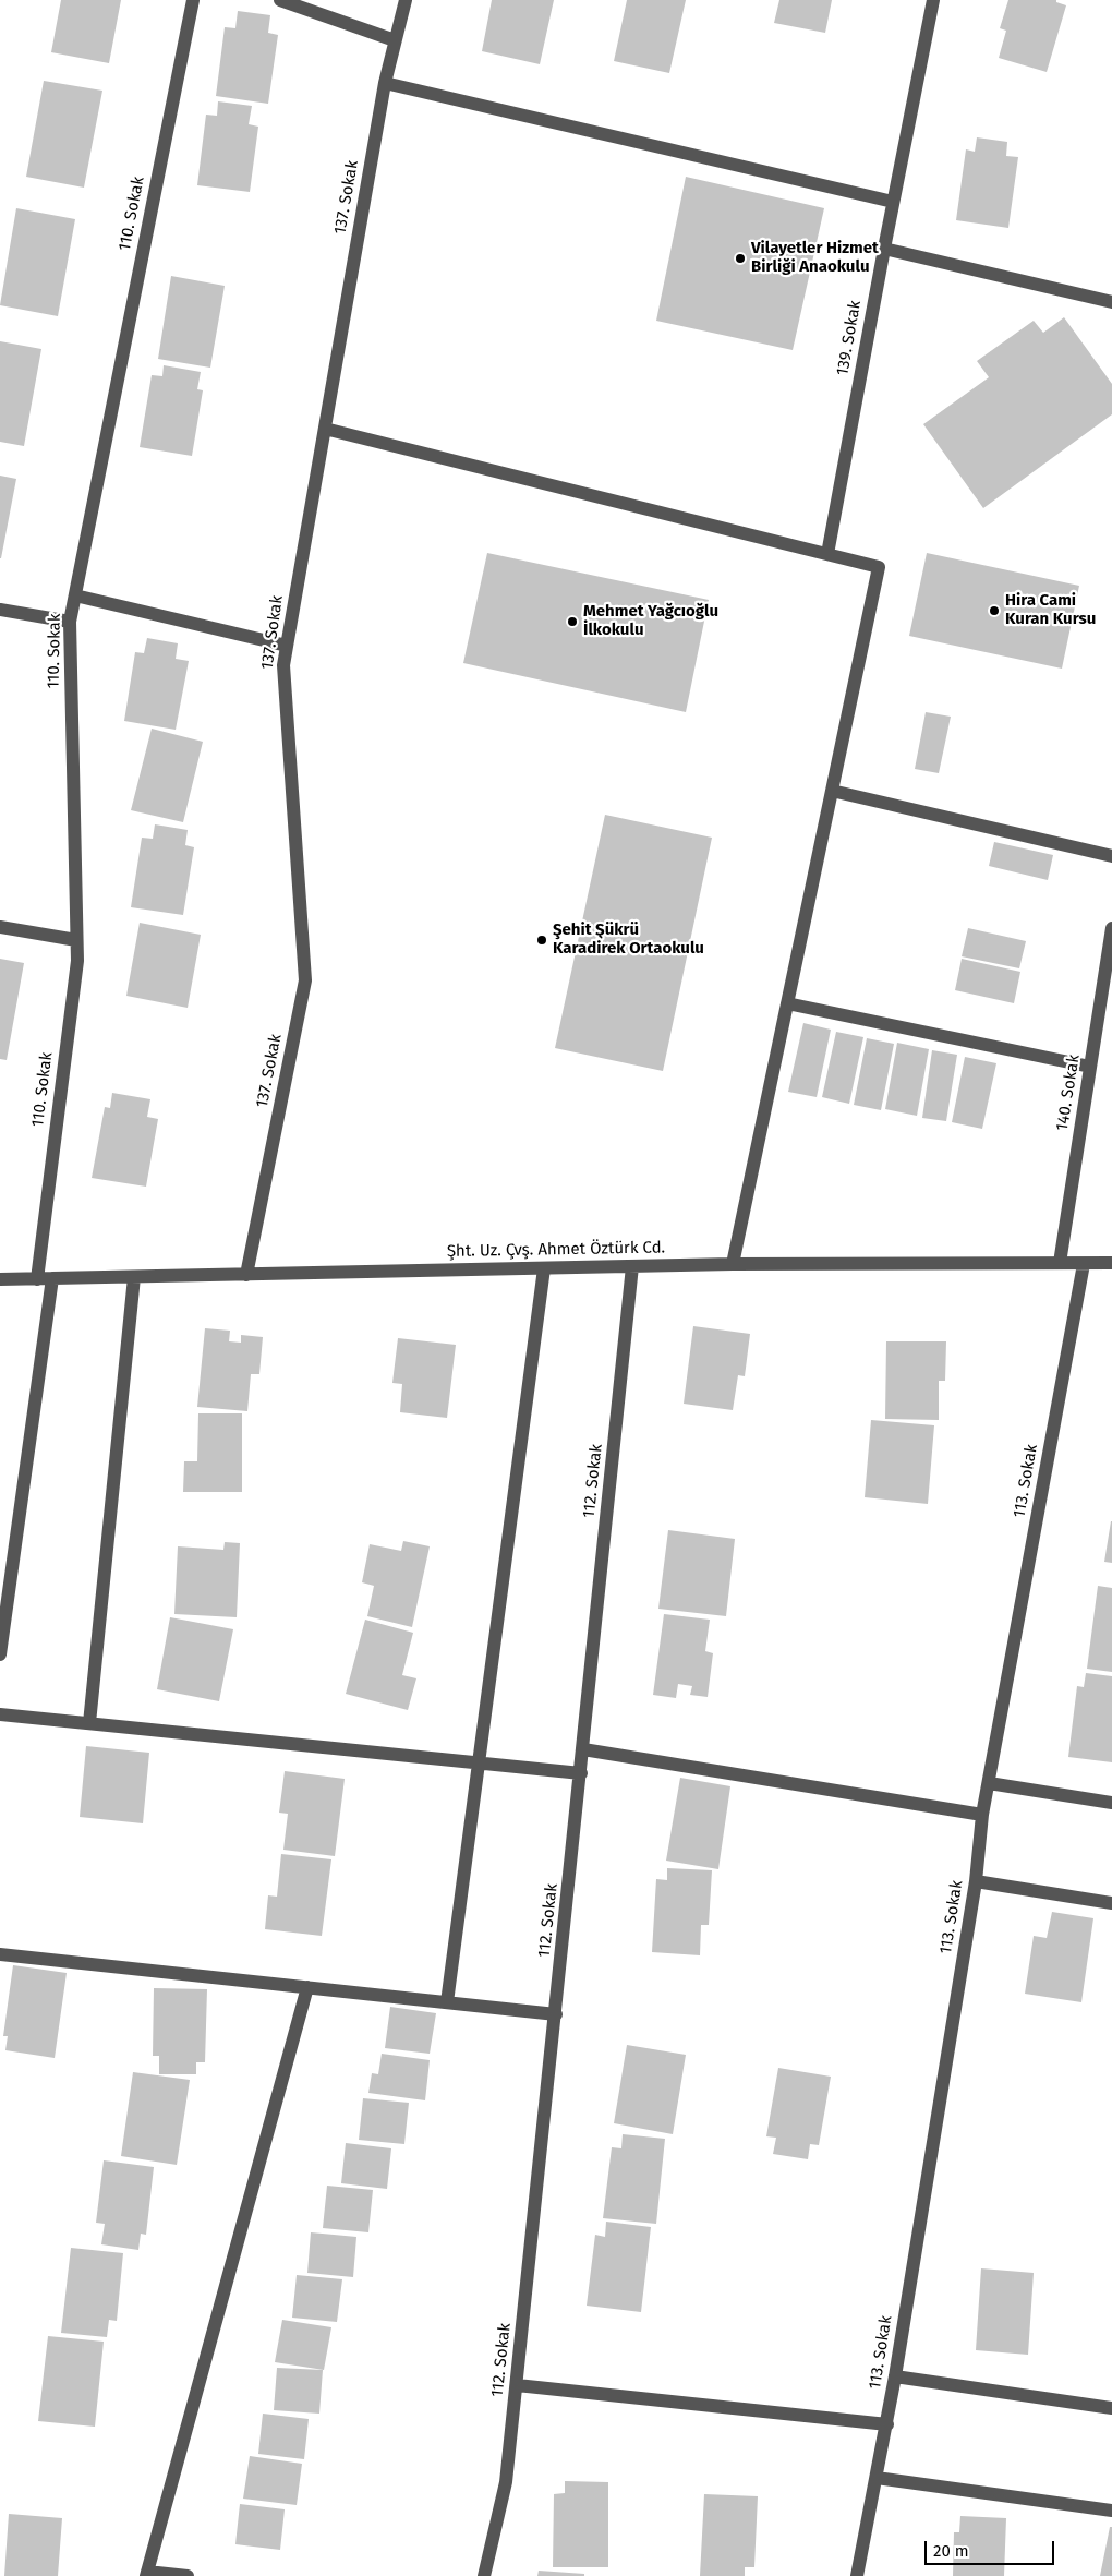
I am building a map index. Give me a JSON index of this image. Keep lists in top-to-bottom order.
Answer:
{
  "streets": {
    "street": [
      "137. Sokak",
      "110. Sokak",
      "139. Sokak",
      "140. Sokak",
      "Şht. Uz. Çvş. Ahmet Öztürk Cd.",
      "112. Sokak",
      "113. Sokak"
    ]
  },
  "crossings": [
    ["137. Sokak", "Şht. Uz. Çvş. Ahmet Öztürk Cd."],
    ["110. Sokak", "Şht. Uz. Çvş. Ahmet Öztürk Cd."],
    ["140. Sokak", "Şht. Uz. Çvş. Ahmet Öztürk Cd."],
    ["Şht. Uz. Çvş. Ahmet Öztürk Cd.", "112. Sokak"],
    ["Şht. Uz. Çvş. Ahmet Öztürk Cd.", "113. Sokak"]
  ],
  "places": [
    "Vilayetler Hizmet Birliği Anaokulu",
    "Hira Cami Kuran Kursu",
    "Mehmet Yağcıoğlu İlkokulu",
    "Şehit Şükrü Karadirek Ortaokulu"
  ],
  "scale_bar": "20 m"
}
